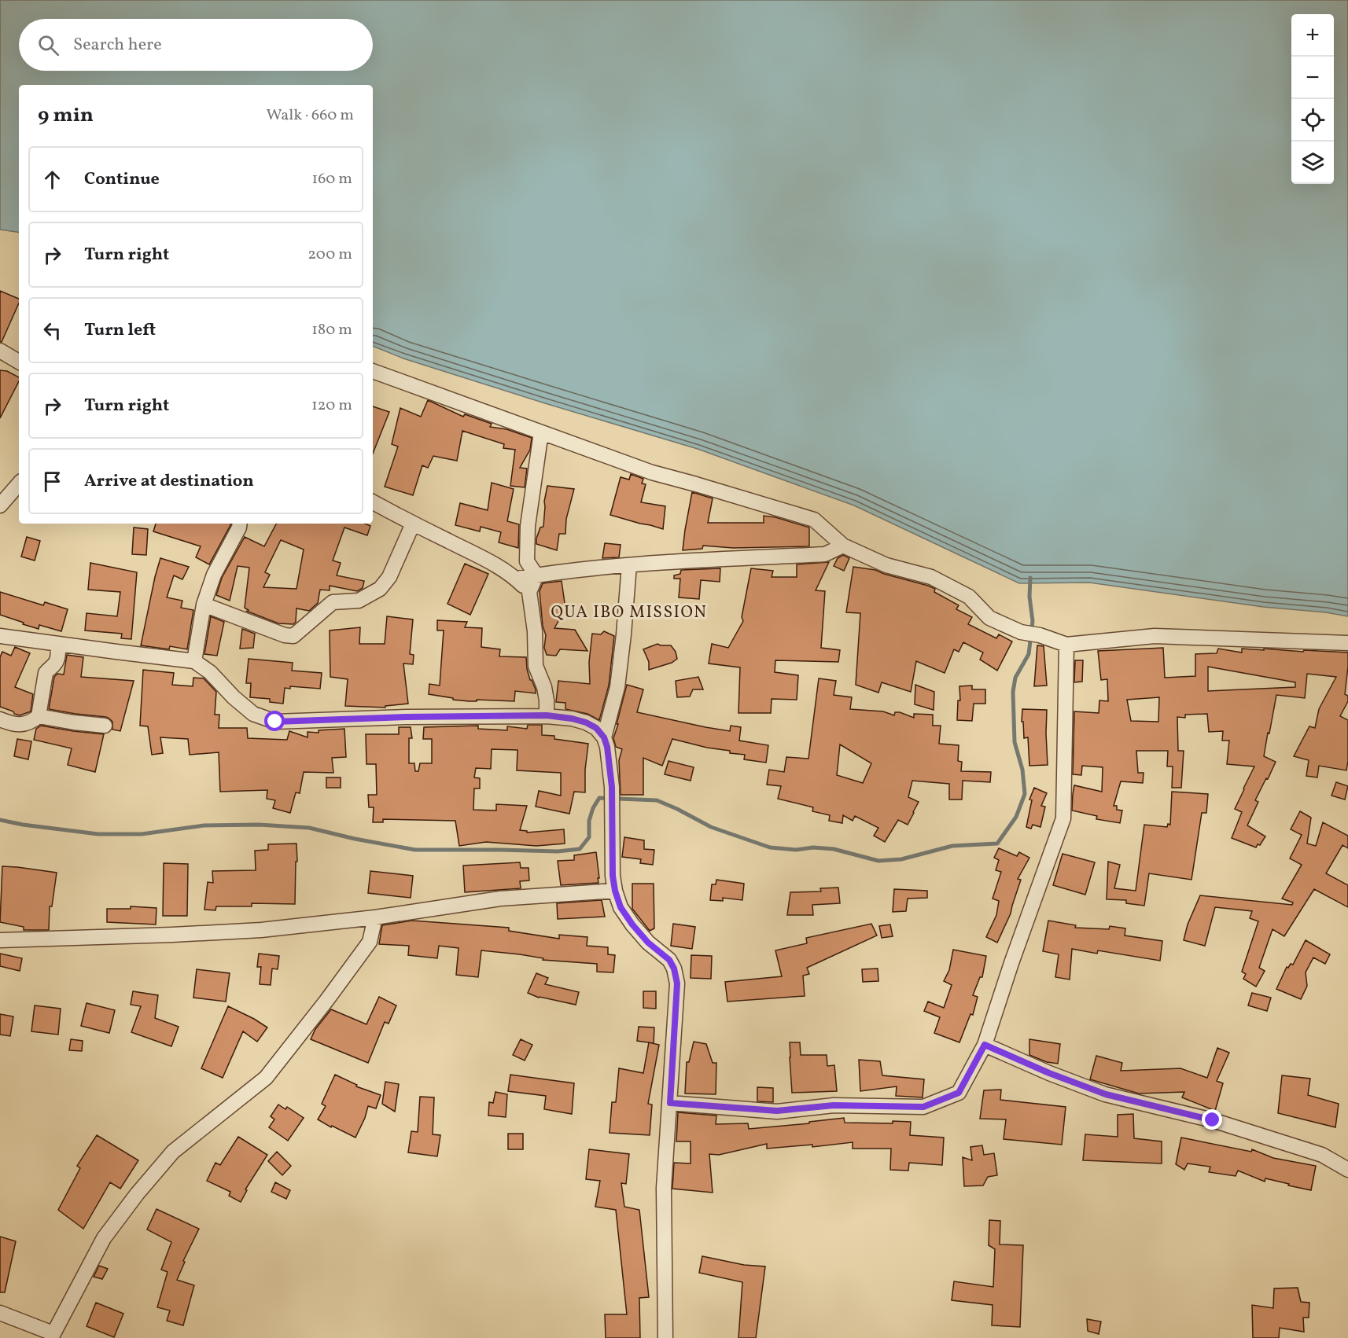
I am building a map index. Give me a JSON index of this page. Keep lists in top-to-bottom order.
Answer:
{
  "districts": ["QUA IBO MISSION"],
  "page": {
    "map_buttons": ["+", "−"],
    "search": "Search here",
    "heading": ["9 min", "Walk · 660 m"],
    "list": [
      ["Continue", "160 m"],
      ["Turn right", "200 m"],
      ["Turn left", "180 m"],
      ["Turn right", "120 m"],
      "Arrive at destination"
    ]
  }
}
